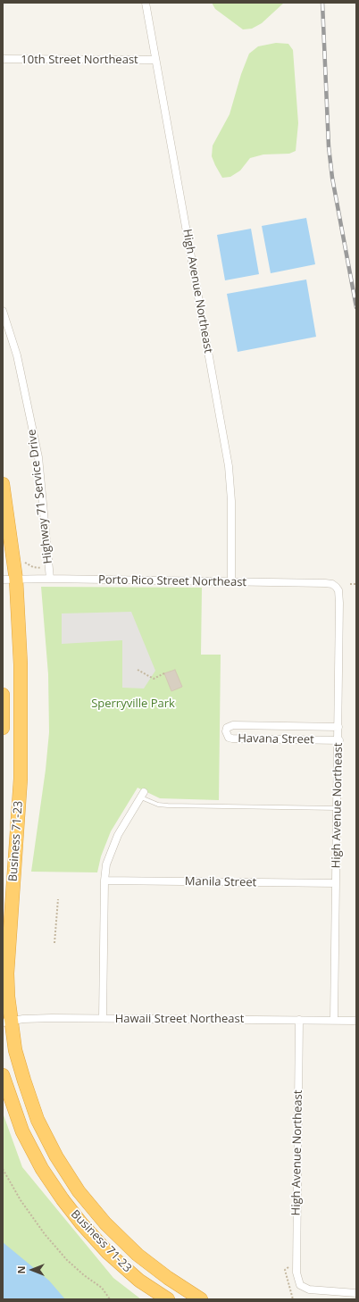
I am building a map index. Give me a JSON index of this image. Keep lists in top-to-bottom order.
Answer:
{
  "streets": {
    "highway": ["Business 71-23"],
    "street": [
      "10th Street Northeast",
      "High Avenue Northeast",
      "Highway 71 Service Drive",
      "Porto Rico Street Northeast",
      "Havana Street",
      "Manila Street",
      "Hawaii Street Northeast"
    ]
  },
  "crossings": [
    ["10th Street Northeast", "High Avenue Northeast"],
    ["High Avenue Northeast", "Porto Rico Street Northeast"],
    ["High Avenue Northeast", "Havana Street"],
    ["High Avenue Northeast", "Manila Street"],
    ["High Avenue Northeast", "Hawaii Street Northeast"],
    ["Highway 71 Service Drive", "Porto Rico Street Northeast"],
    ["Porto Rico Street Northeast", "Business 71-23"],
    ["Business 71-23", "Hawaii Street Northeast"]
  ],
  "parks": ["Sperryville Park"],
  "north": "left"
}
